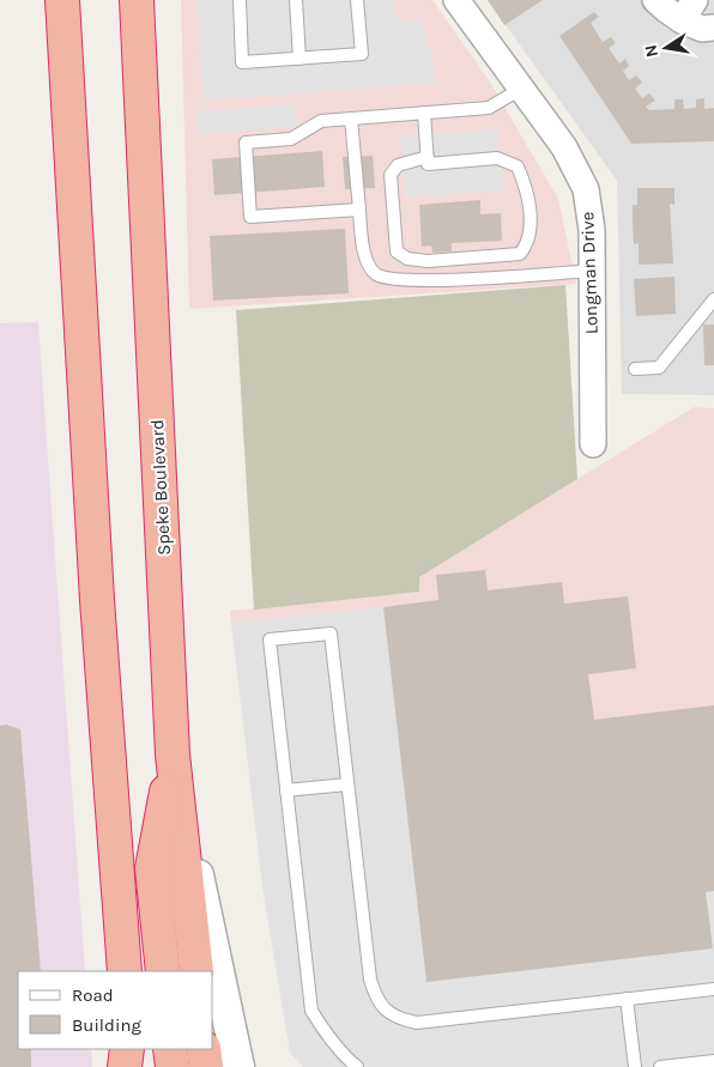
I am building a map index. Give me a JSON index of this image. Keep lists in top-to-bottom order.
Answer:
{
  "streets": {
    "highway": ["Speke Boulevard"],
    "street": ["Longman Drive"]
  },
  "legend": ["Road", "Building"],
  "north": "left"
}
